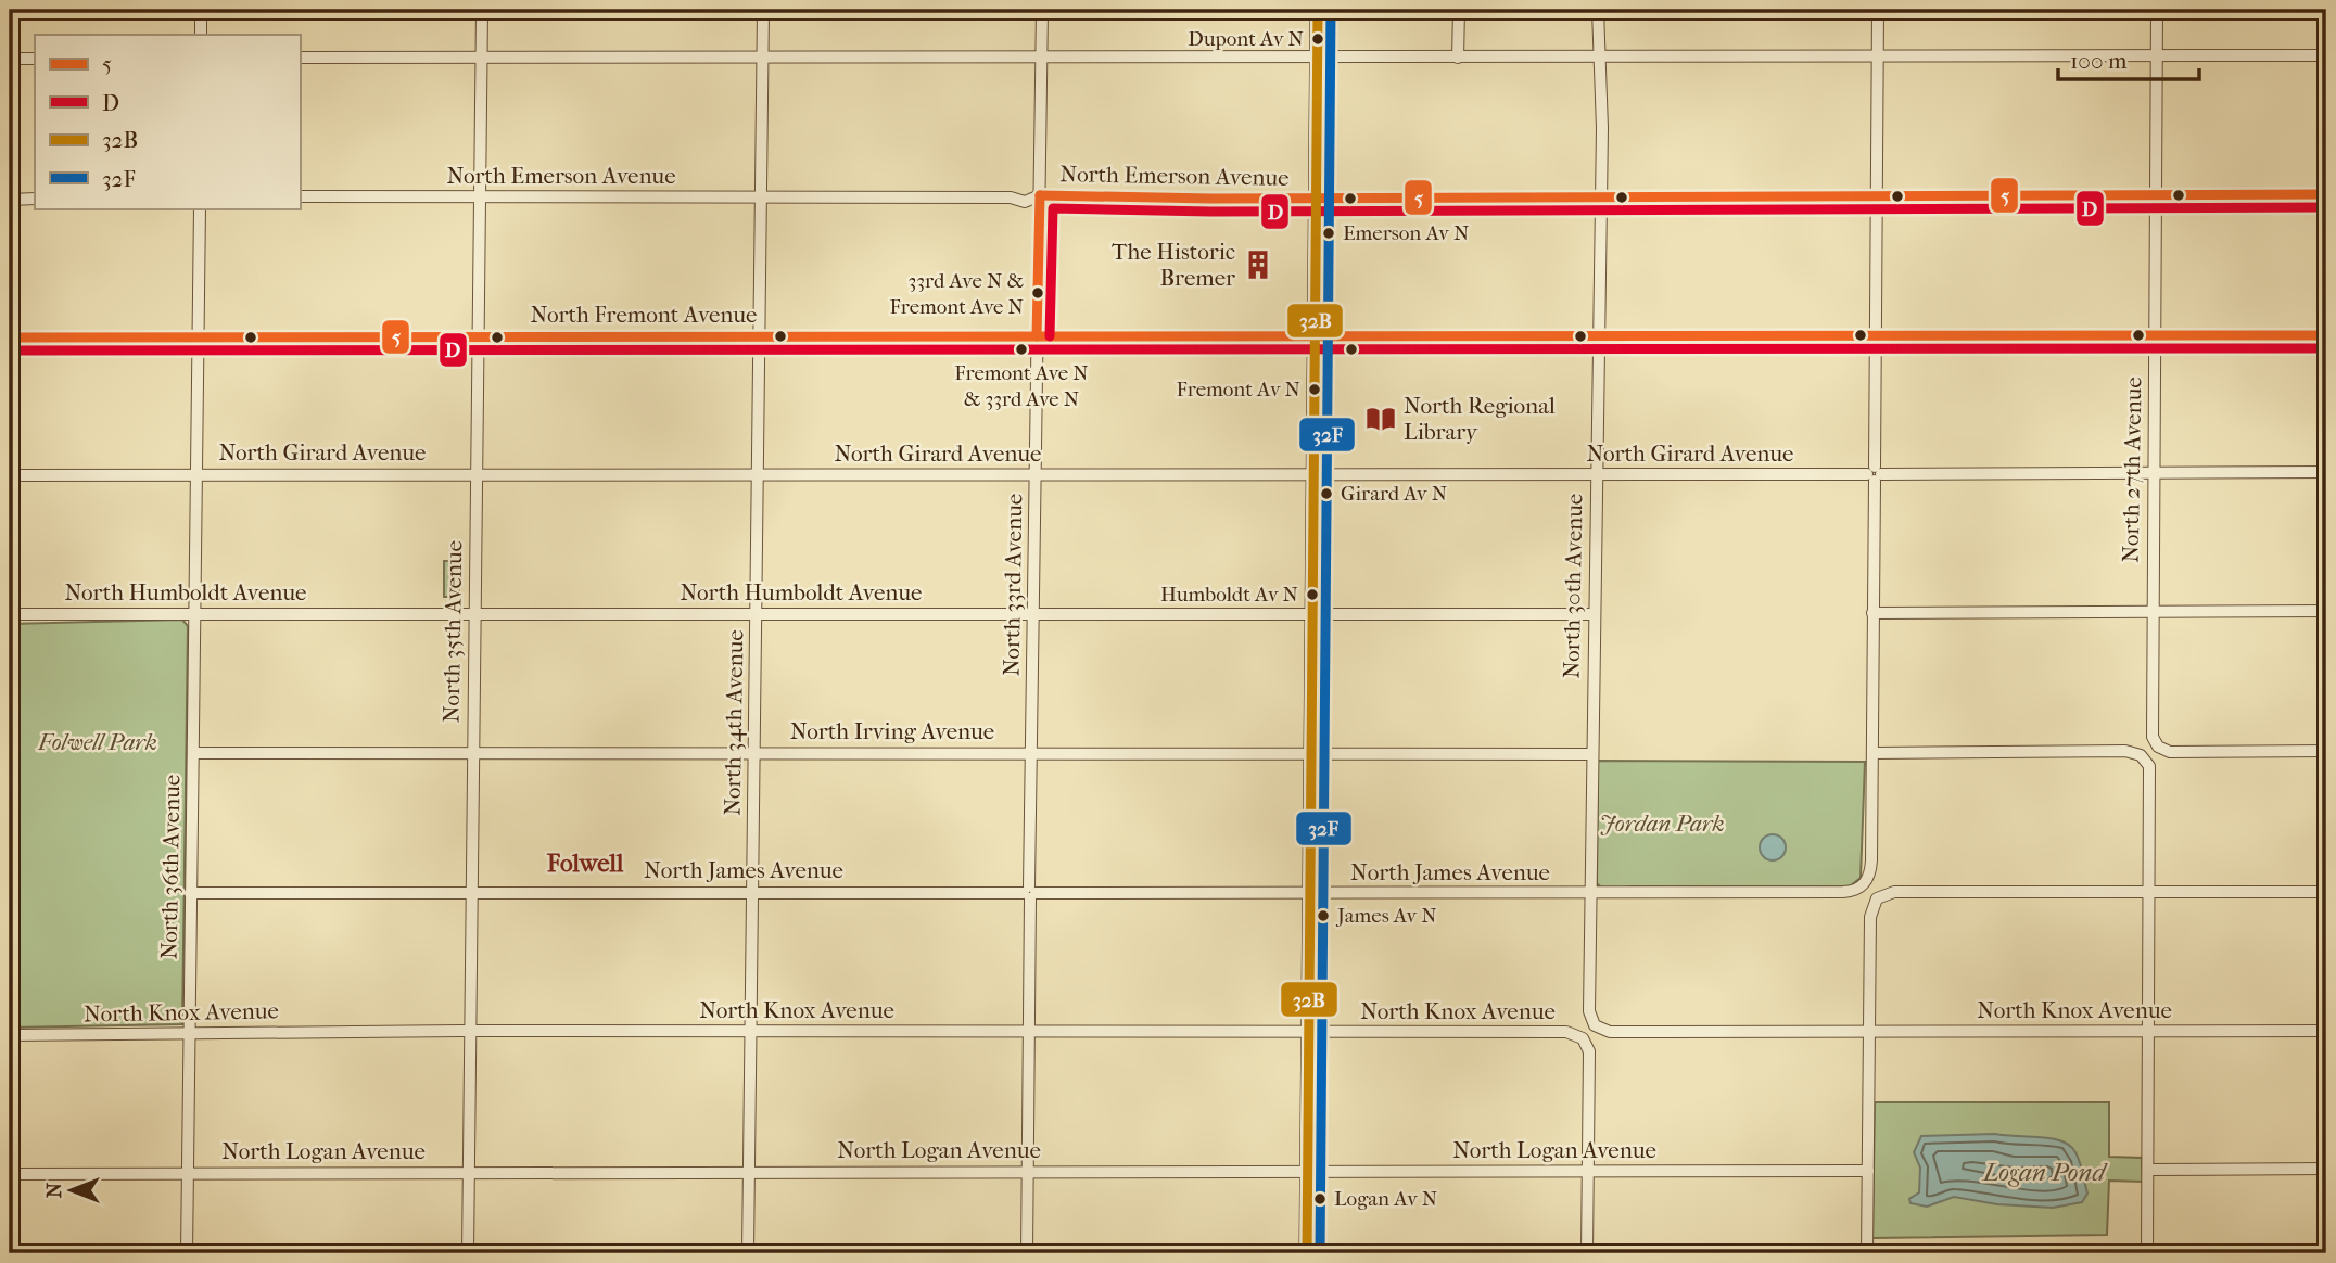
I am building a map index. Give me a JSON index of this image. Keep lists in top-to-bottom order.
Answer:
{
  "streets": {
    "street": [
      "North Emerson Avenue",
      "North Fremont Avenue",
      "North Girard Avenue",
      "North 27th Avenue",
      "North 33rd Avenue",
      "North 30th Avenue",
      "North Humboldt Avenue",
      "North 35th Avenue",
      "North 34th Avenue",
      "North Irving Avenue",
      "North 36th Avenue",
      "North James Avenue",
      "North Knox Avenue",
      "North Logan Avenue"
    ]
  },
  "crossings": [
    ["North Emerson Avenue", "North 27th Avenue"],
    ["North Emerson Avenue", "North 33rd Avenue"],
    ["North Emerson Avenue", "North 30th Avenue"],
    ["North Emerson Avenue", "North 35th Avenue"],
    ["North Emerson Avenue", "North 34th Avenue"],
    ["North Fremont Avenue", "North 27th Avenue"],
    ["North Fremont Avenue", "North 33rd Avenue"],
    ["North Fremont Avenue", "North 30th Avenue"],
    ["North Fremont Avenue", "North 35th Avenue"],
    ["North Fremont Avenue", "North 34th Avenue"],
    ["North Fremont Avenue", "North 36th Avenue"],
    ["North Girard Avenue", "North 27th Avenue"],
    ["North Girard Avenue", "North 33rd Avenue"],
    ["North Girard Avenue", "North 30th Avenue"],
    ["North Girard Avenue", "North 35th Avenue"],
    ["North Girard Avenue", "North 34th Avenue"],
    ["North Girard Avenue", "North 36th Avenue"],
    ["North 33rd Avenue", "North Humboldt Avenue"],
    ["North 33rd Avenue", "North Irving Avenue"],
    ["North 33rd Avenue", "North James Avenue"],
    ["North 33rd Avenue", "North Knox Avenue"],
    ["North 33rd Avenue", "North Logan Avenue"],
    ["North 30th Avenue", "North Humboldt Avenue"],
    ["North 30th Avenue", "North Irving Avenue"],
    ["North 30th Avenue", "North James Avenue"],
    ["North 30th Avenue", "North Knox Avenue"],
    ["North Humboldt Avenue", "North 35th Avenue"],
    ["North Humboldt Avenue", "North 34th Avenue"],
    ["North Humboldt Avenue", "North 36th Avenue"],
    ["North 35th Avenue", "North Irving Avenue"],
    ["North 35th Avenue", "North James Avenue"],
    ["North 35th Avenue", "North Knox Avenue"],
    ["North 35th Avenue", "North Logan Avenue"],
    ["North 34th Avenue", "North Irving Avenue"],
    ["North 34th Avenue", "North James Avenue"],
    ["North 34th Avenue", "North Knox Avenue"],
    ["North 34th Avenue", "North Logan Avenue"],
    ["North Irving Avenue", "North 36th Avenue"],
    ["North 36th Avenue", "North James Avenue"],
    ["North 36th Avenue", "North Knox Avenue"],
    ["North 36th Avenue", "North Logan Avenue"],
    ["North Knox Avenue", "North Logan Avenue"]
  ],
  "districts": ["Folwell"],
  "water": ["Logan Pond"],
  "parks": ["Folwell Park", "Jordan Park"],
  "places": {
    "other": [
      "Dupont Av N",
      "Emerson Av N",
      "33rd Ave N & Fremont Ave N",
      "Fremont Ave N & 33rd Ave N",
      "Fremont Av N",
      "Girard Av N",
      "Humboldt Av N",
      "James Av N",
      "Logan Av N"
    ],
    "building": ["The Historic Bremer"],
    "library": ["North Regional Library"]
  },
  "lines": [
    "transit line 32B",
    "transit line 32F",
    "transit line 5",
    "transit line D"
  ],
  "legend": [
    "5",
    "D",
    "32B",
    "32F"
  ],
  "scale_bar": "100 m",
  "north": "left"
}
